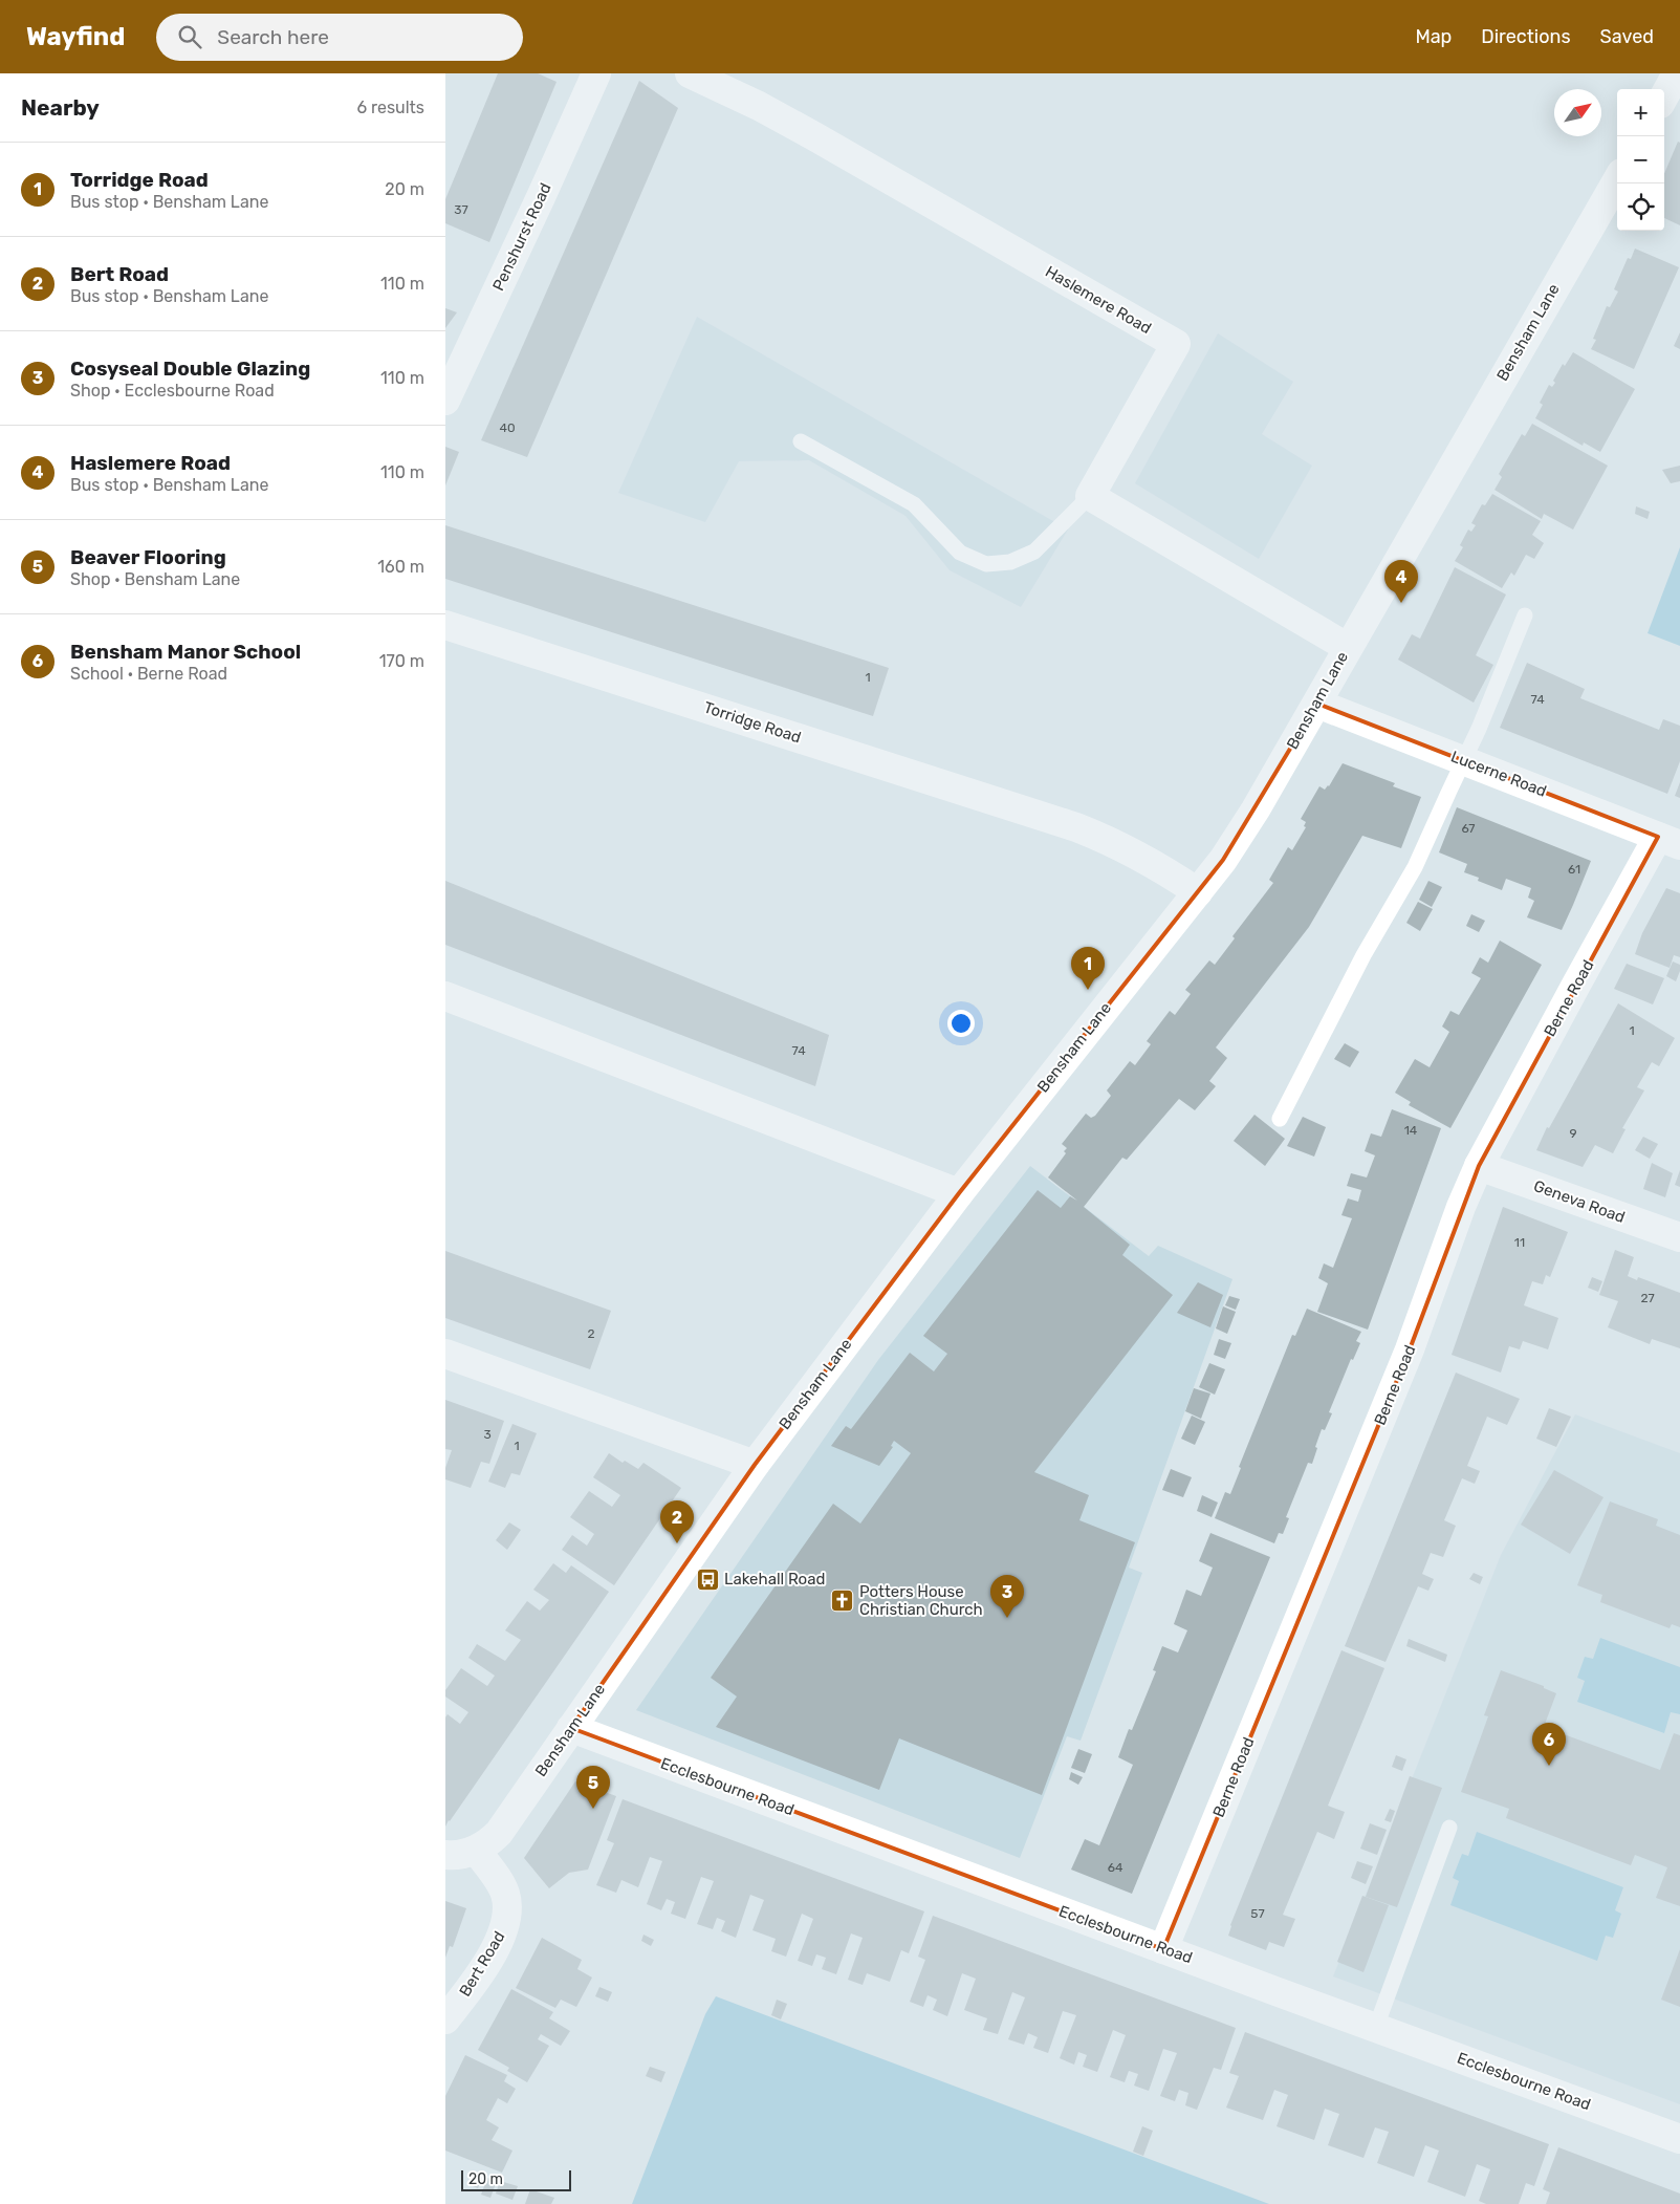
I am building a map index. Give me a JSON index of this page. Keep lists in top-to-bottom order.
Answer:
{
  "streets": {
    "street": [
      "Penshurst Road",
      "Haslemere Road",
      "Bensham Lane",
      "Torridge Road",
      "Lucerne Road",
      "Berne Road",
      "Geneva Road",
      "Ecclesbourne Road",
      "Bert Road"
    ]
  },
  "crossings": [
    ["Bensham Lane", "Torridge Road"],
    ["Bensham Lane", "Lucerne Road"],
    ["Bensham Lane", "Ecclesbourne Road"],
    ["Bensham Lane", "Bert Road"],
    ["Lucerne Road", "Berne Road"],
    ["Berne Road", "Geneva Road"],
    ["Berne Road", "Ecclesbourne Road"]
  ],
  "places": {
    "bus stop": ["Lakehall Road"],
    "church": ["Potters House Christian Church"]
  },
  "house_numbers": [
    "37",
    "40",
    "1",
    "74",
    "67",
    "61",
    "1",
    "74",
    "14",
    "9",
    "11",
    "27",
    "2",
    "3",
    "1",
    "64",
    "57"
  ],
  "scale_bar": "20 m",
  "north": "top right",
  "page": {
    "header": "Wayfind",
    "search": "Search here",
    "nav": ["Map", "Directions", "Saved"],
    "heading": ["Nearby", "6 results"],
    "map_buttons": ["+", "−"],
    "list": [
      {
        "mark": "1",
        "name": "Torridge Road",
        "note": "Bus stop · Bensham Lane",
        "value": "20 m"
      },
      {
        "mark": "2",
        "name": "Bert Road",
        "note": "Bus stop · Bensham Lane",
        "value": "110 m"
      },
      {
        "mark": "3",
        "name": "Cosyseal Double Glazing",
        "note": "Shop · Ecclesbourne Road",
        "value": "110 m"
      },
      {
        "mark": "4",
        "name": "Haslemere Road",
        "note": "Bus stop · Bensham Lane",
        "value": "110 m"
      },
      {
        "mark": "5",
        "name": "Beaver Flooring",
        "note": "Shop · Bensham Lane",
        "value": "160 m"
      },
      {
        "mark": "6",
        "name": "Bensham Manor School",
        "note": "School · Berne Road",
        "value": "170 m"
      }
    ],
    "pins": [
      "4",
      "1",
      "2",
      "3",
      "6",
      "5"
    ],
    "scale": "20 m"
  }
}
